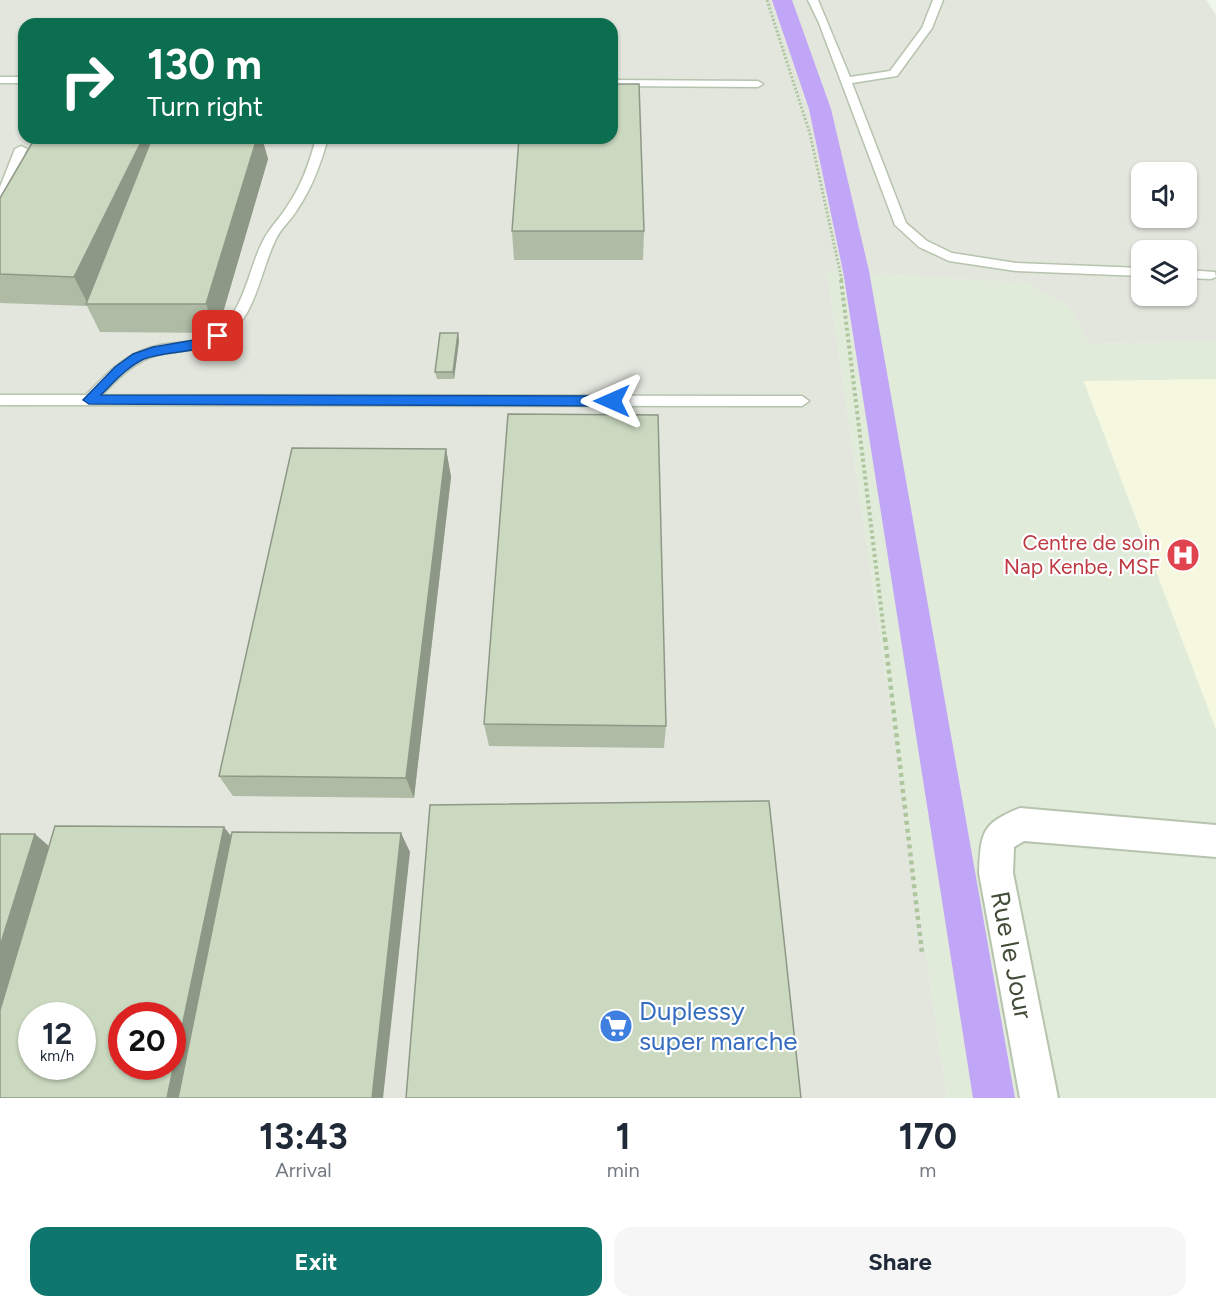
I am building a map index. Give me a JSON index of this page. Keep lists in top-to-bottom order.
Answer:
{
  "streets": {
    "street": ["Rue le Jour"]
  },
  "places": {
    "hospital": ["Centre de soin Nap Kenbe, MSF"],
    "supermarket": ["Duplessy super marche"]
  },
  "page": {
    "turn": ["130 m", "Turn right"],
    "speed": "12 km/h",
    "limit": "20",
    "eta": [
      "13:43",
      "Arrival",
      "1",
      "min",
      "170",
      "m"
    ],
    "buttons": ["Exit", "Share"]
  }
}
